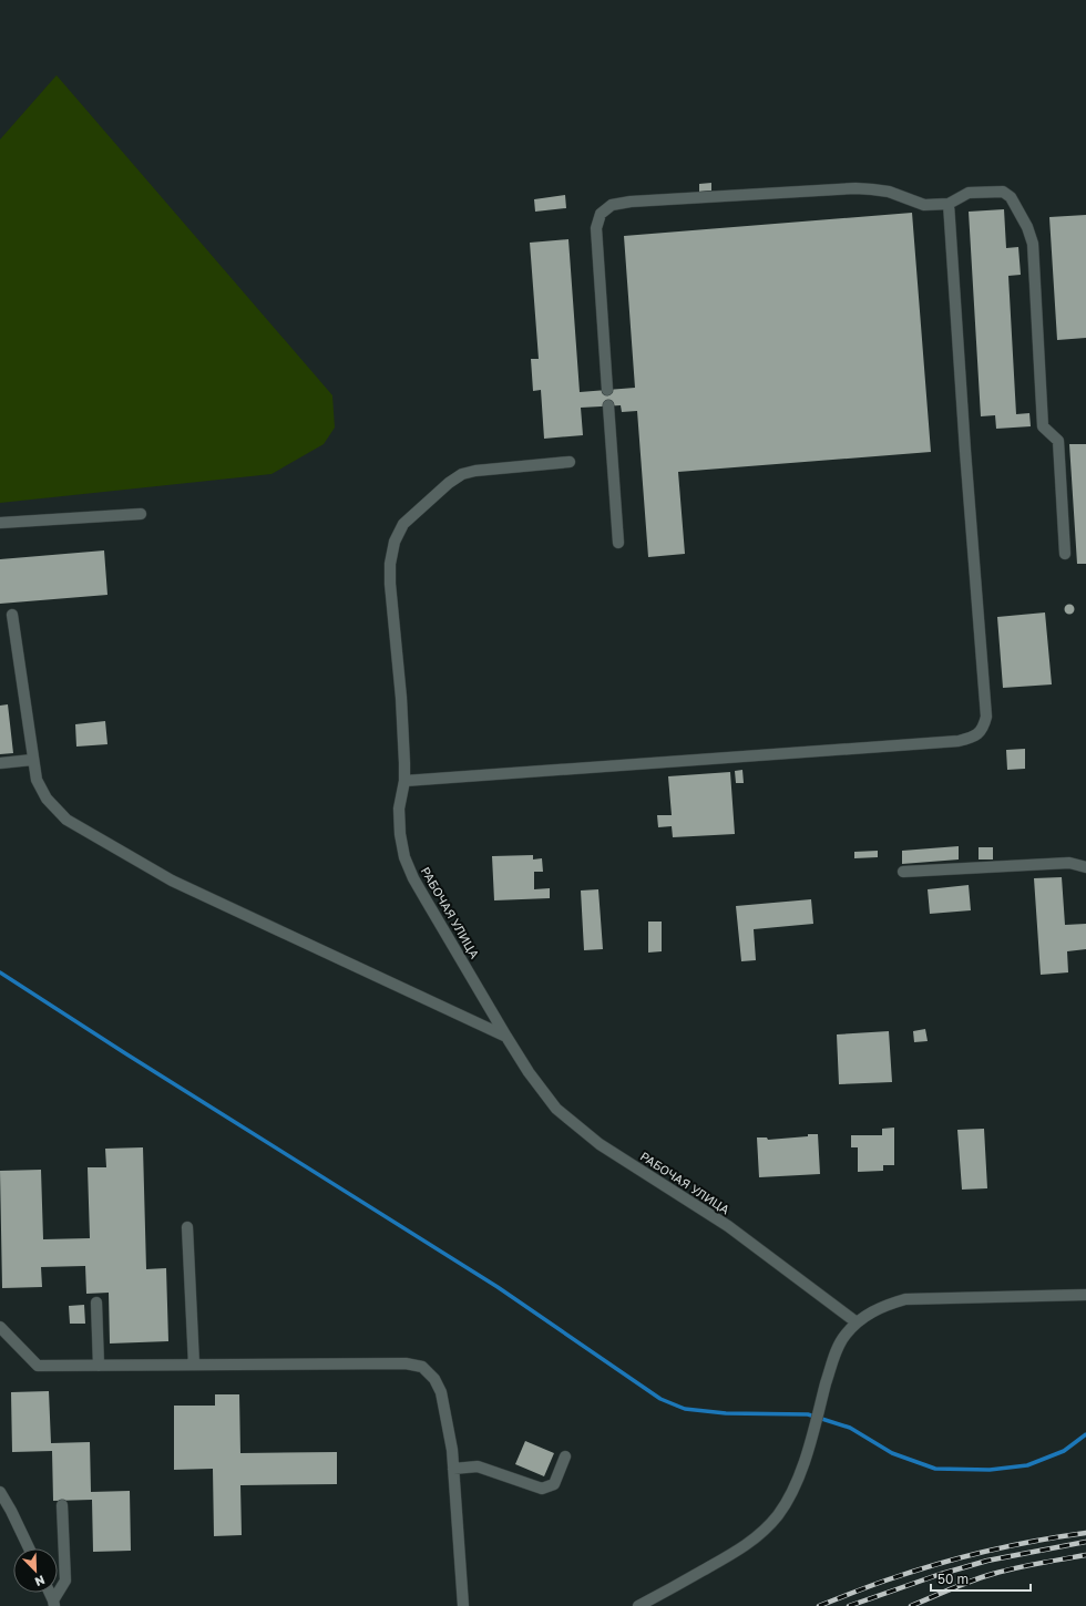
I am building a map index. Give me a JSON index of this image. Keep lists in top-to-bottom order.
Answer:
{
  "streets": {
    "street": ["РАБОЧАЯ УЛИЦА"]
  },
  "scale_bar": "50 m",
  "north": "bottom right"
}
